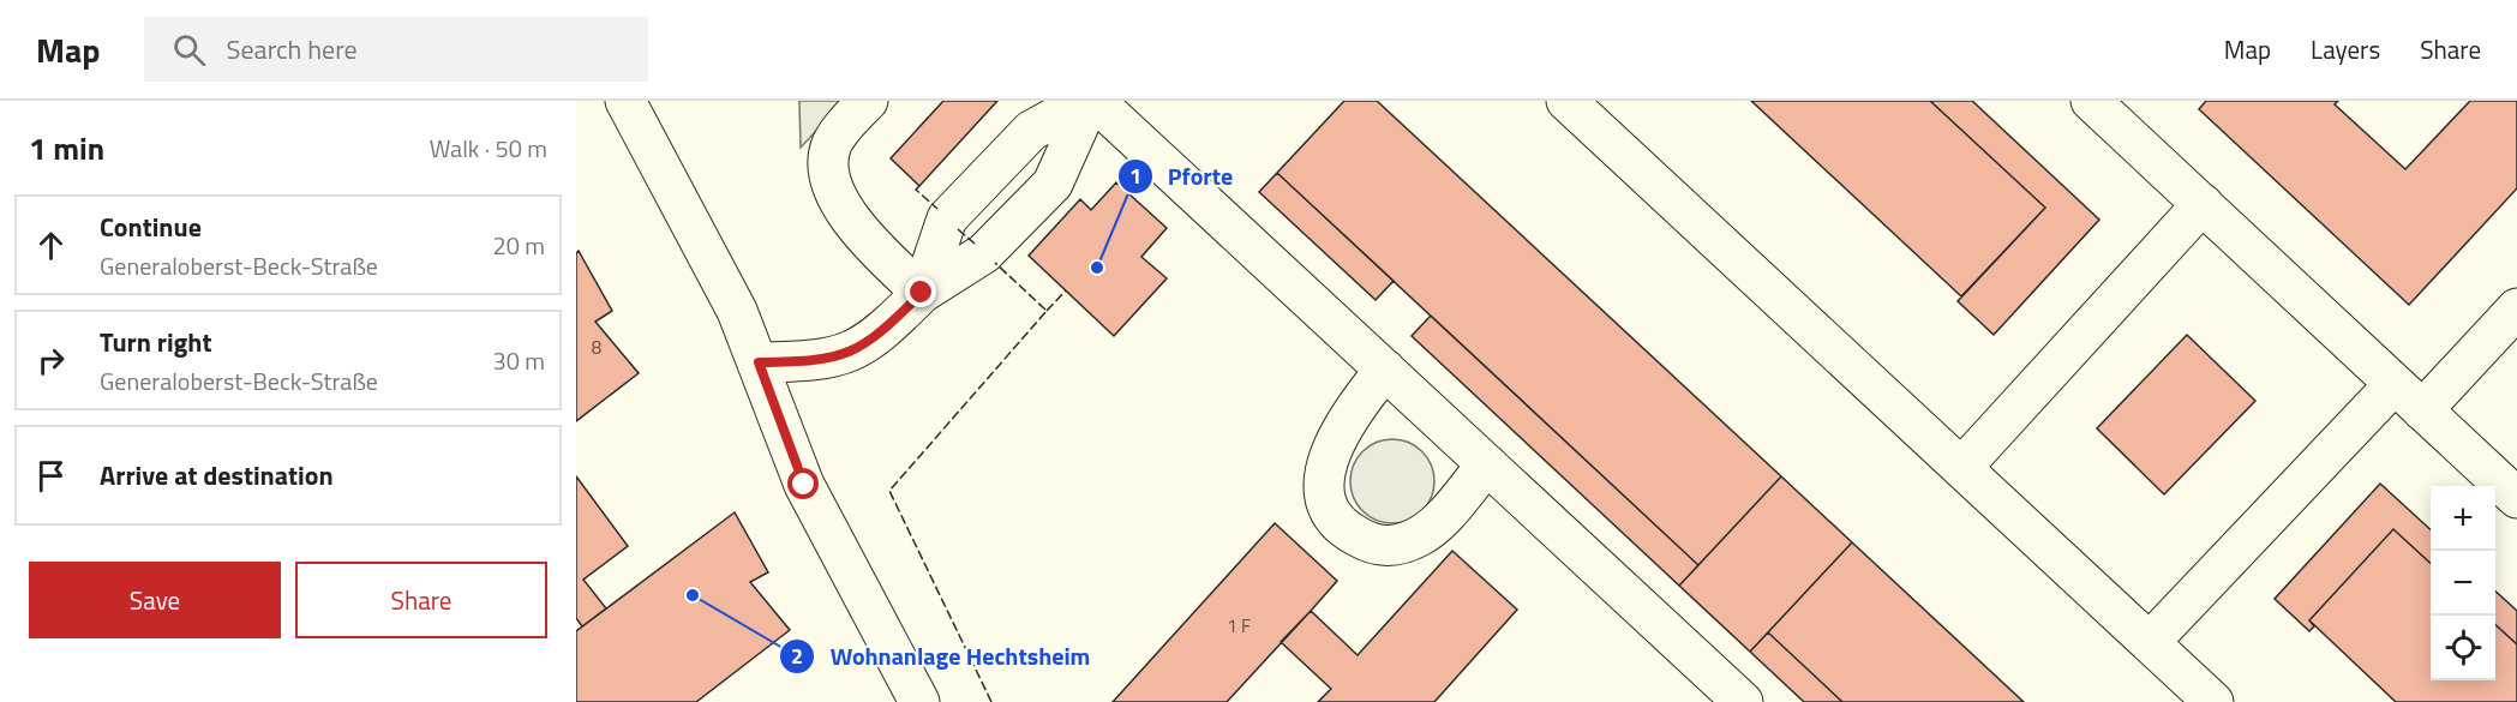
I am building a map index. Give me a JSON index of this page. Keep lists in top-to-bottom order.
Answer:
{
  "places": ["Pforte", "Wohnanlage Hechtsheim"],
  "house_numbers": ["8", "1 F"],
  "page": {
    "header": "Map",
    "search": "Search here",
    "nav": ["Map", "Layers", "Share"],
    "heading": ["1 min", "Walk · 50 m"],
    "list": [
      ["Continue", "Generaloberst-Beck-Straße", "20 m"],
      ["Turn right", "Generaloberst-Beck-Straße", "30 m"],
      "Arrive at destination"
    ],
    "map_buttons": ["+", "−"],
    "buttons": ["Save", "Share"]
  }
}
